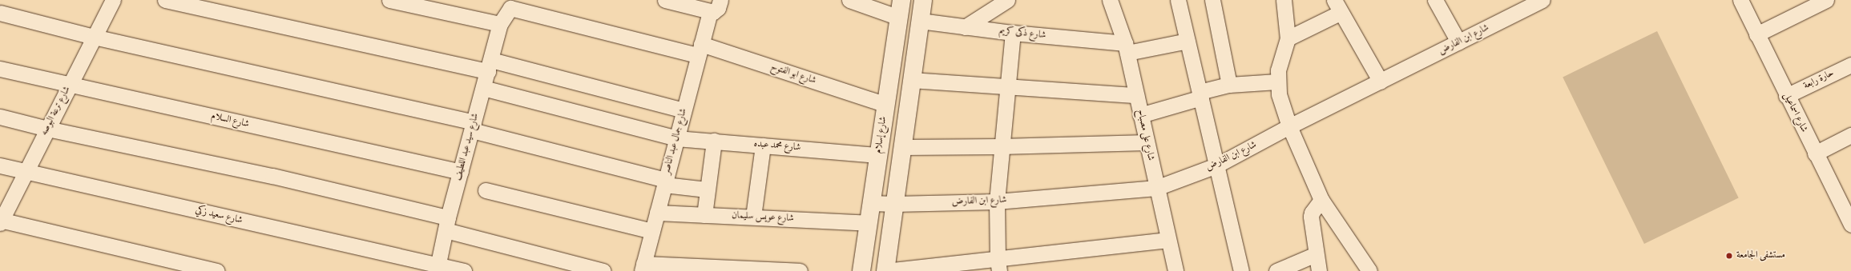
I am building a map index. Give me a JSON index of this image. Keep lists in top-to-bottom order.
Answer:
{
  "streets": {
    "street": [
      "شارع ذكى كريم",
      "شارع ابن الفارض",
      "شارع ابو الفتوح",
      "حارة رابعة",
      "شارع ترعة البوصه",
      "شارع اسماعيل",
      "شارع السلام",
      "شارع إسلام",
      "شارع على مصباح",
      "شارع جمال عبد الناصر",
      "شارع محمد عبده",
      "شارع سيد عبد اللطيف",
      "شارع سعيد زكي",
      "شارع عويس سليمان"
    ]
  },
  "crossings": [
    ["شارع ذكى كريم", "شارع على مصباح"],
    ["شارع ابن الفارض", "شارع إسلام"],
    ["شارع ابن الفارض", "شارع على مصباح"],
    ["شارع ابو الفتوح", "شارع إسلام"],
    ["شارع ابو الفتوح", "شارع جمال عبد الناصر"],
    ["شارع ابو الفتوح", "شارع سيد عبد اللطيف"],
    ["حارة رابعة", "شارع اسماعيل"],
    ["شارع ترعة البوصه", "شارع السلام"],
    ["شارع ترعة البوصه", "شارع سعيد زكي"],
    ["شارع السلام", "شارع سيد عبد اللطيف"],
    ["شارع إسلام", "شارع محمد عبده"],
    ["شارع إسلام", "شارع عويس سليمان"],
    ["شارع جمال عبد الناصر", "شارع محمد عبده"],
    ["شارع جمال عبد الناصر", "شارع عويس سليمان"],
    ["شارع محمد عبده", "شارع سيد عبد اللطيف"],
    ["شارع سيد عبد اللطيف", "شارع سعيد زكي"]
  ],
  "places": ["مستشفى الجامعة"]
}
